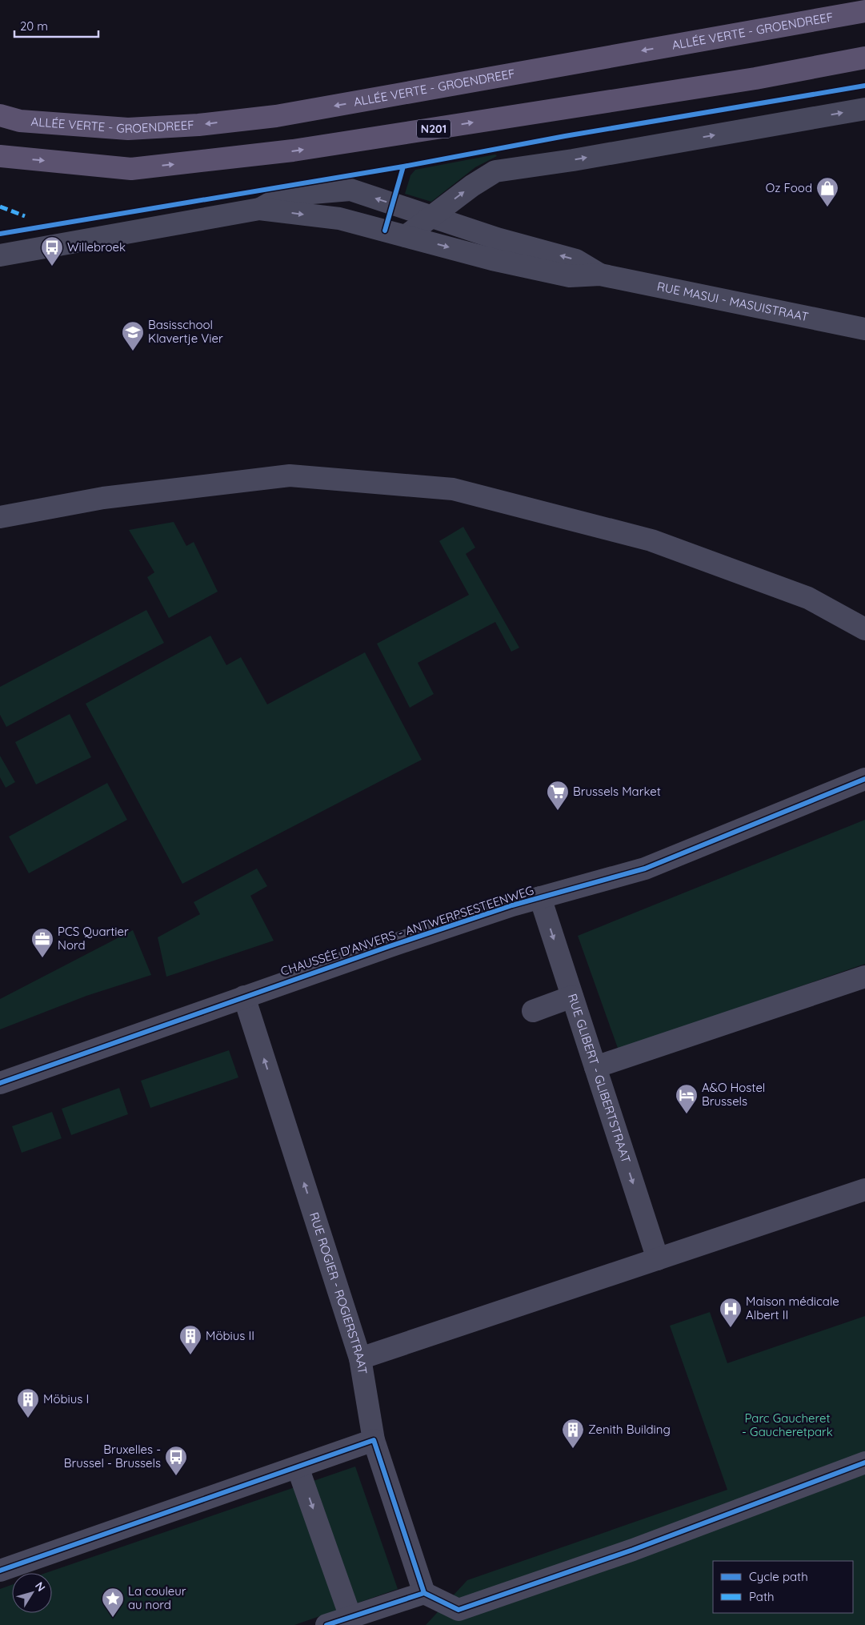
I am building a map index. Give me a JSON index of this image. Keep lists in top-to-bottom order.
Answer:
{
  "streets": {
    "main road": ["ALLÉE VERTE - GROENDREEF", "N201"],
    "street": [
      "RUE MASUI - MASUISTRAAT",
      "CHAUSSÉE D'ANVERS - ANTWERPSESTEENWEG",
      "RUE GLIBERT - GLIBERTSTRAAT",
      "RUE ROGIER - ROGIERSTRAAT"
    ]
  },
  "crossings": [
    ["CHAUSSÉE D'ANVERS - ANTWERPSESTEENWEG", "RUE GLIBERT - GLIBERTSTRAAT"],
    ["CHAUSSÉE D'ANVERS - ANTWERPSESTEENWEG", "RUE ROGIER - ROGIERSTRAAT"]
  ],
  "one_way": ["RUE GLIBERT - GLIBERTSTRAAT", "RUE ROGIER - ROGIERSTRAAT"],
  "parks": ["Parc Gaucheret - Gaucheretpark"],
  "places": {
    "shop": ["Oz Food"],
    "bus stop": ["Willebroek", "Bruxelles - Brussel - Brussels"],
    "school or university": ["Basisschool Klavertje Vier"],
    "supermarket": ["Brussels Market"],
    "office": ["PCS Quartier Nord"],
    "hotel": ["A&O Hostel Brussels"],
    "hospital": ["Maison médicale Albert II"],
    "building": ["Möbius II", "Möbius I", "Zenith Building"],
    "place": ["La couleur au nord"]
  },
  "legend": ["Cycle path", "Path"],
  "scale_bar": "20 m",
  "north": "top right"
}
